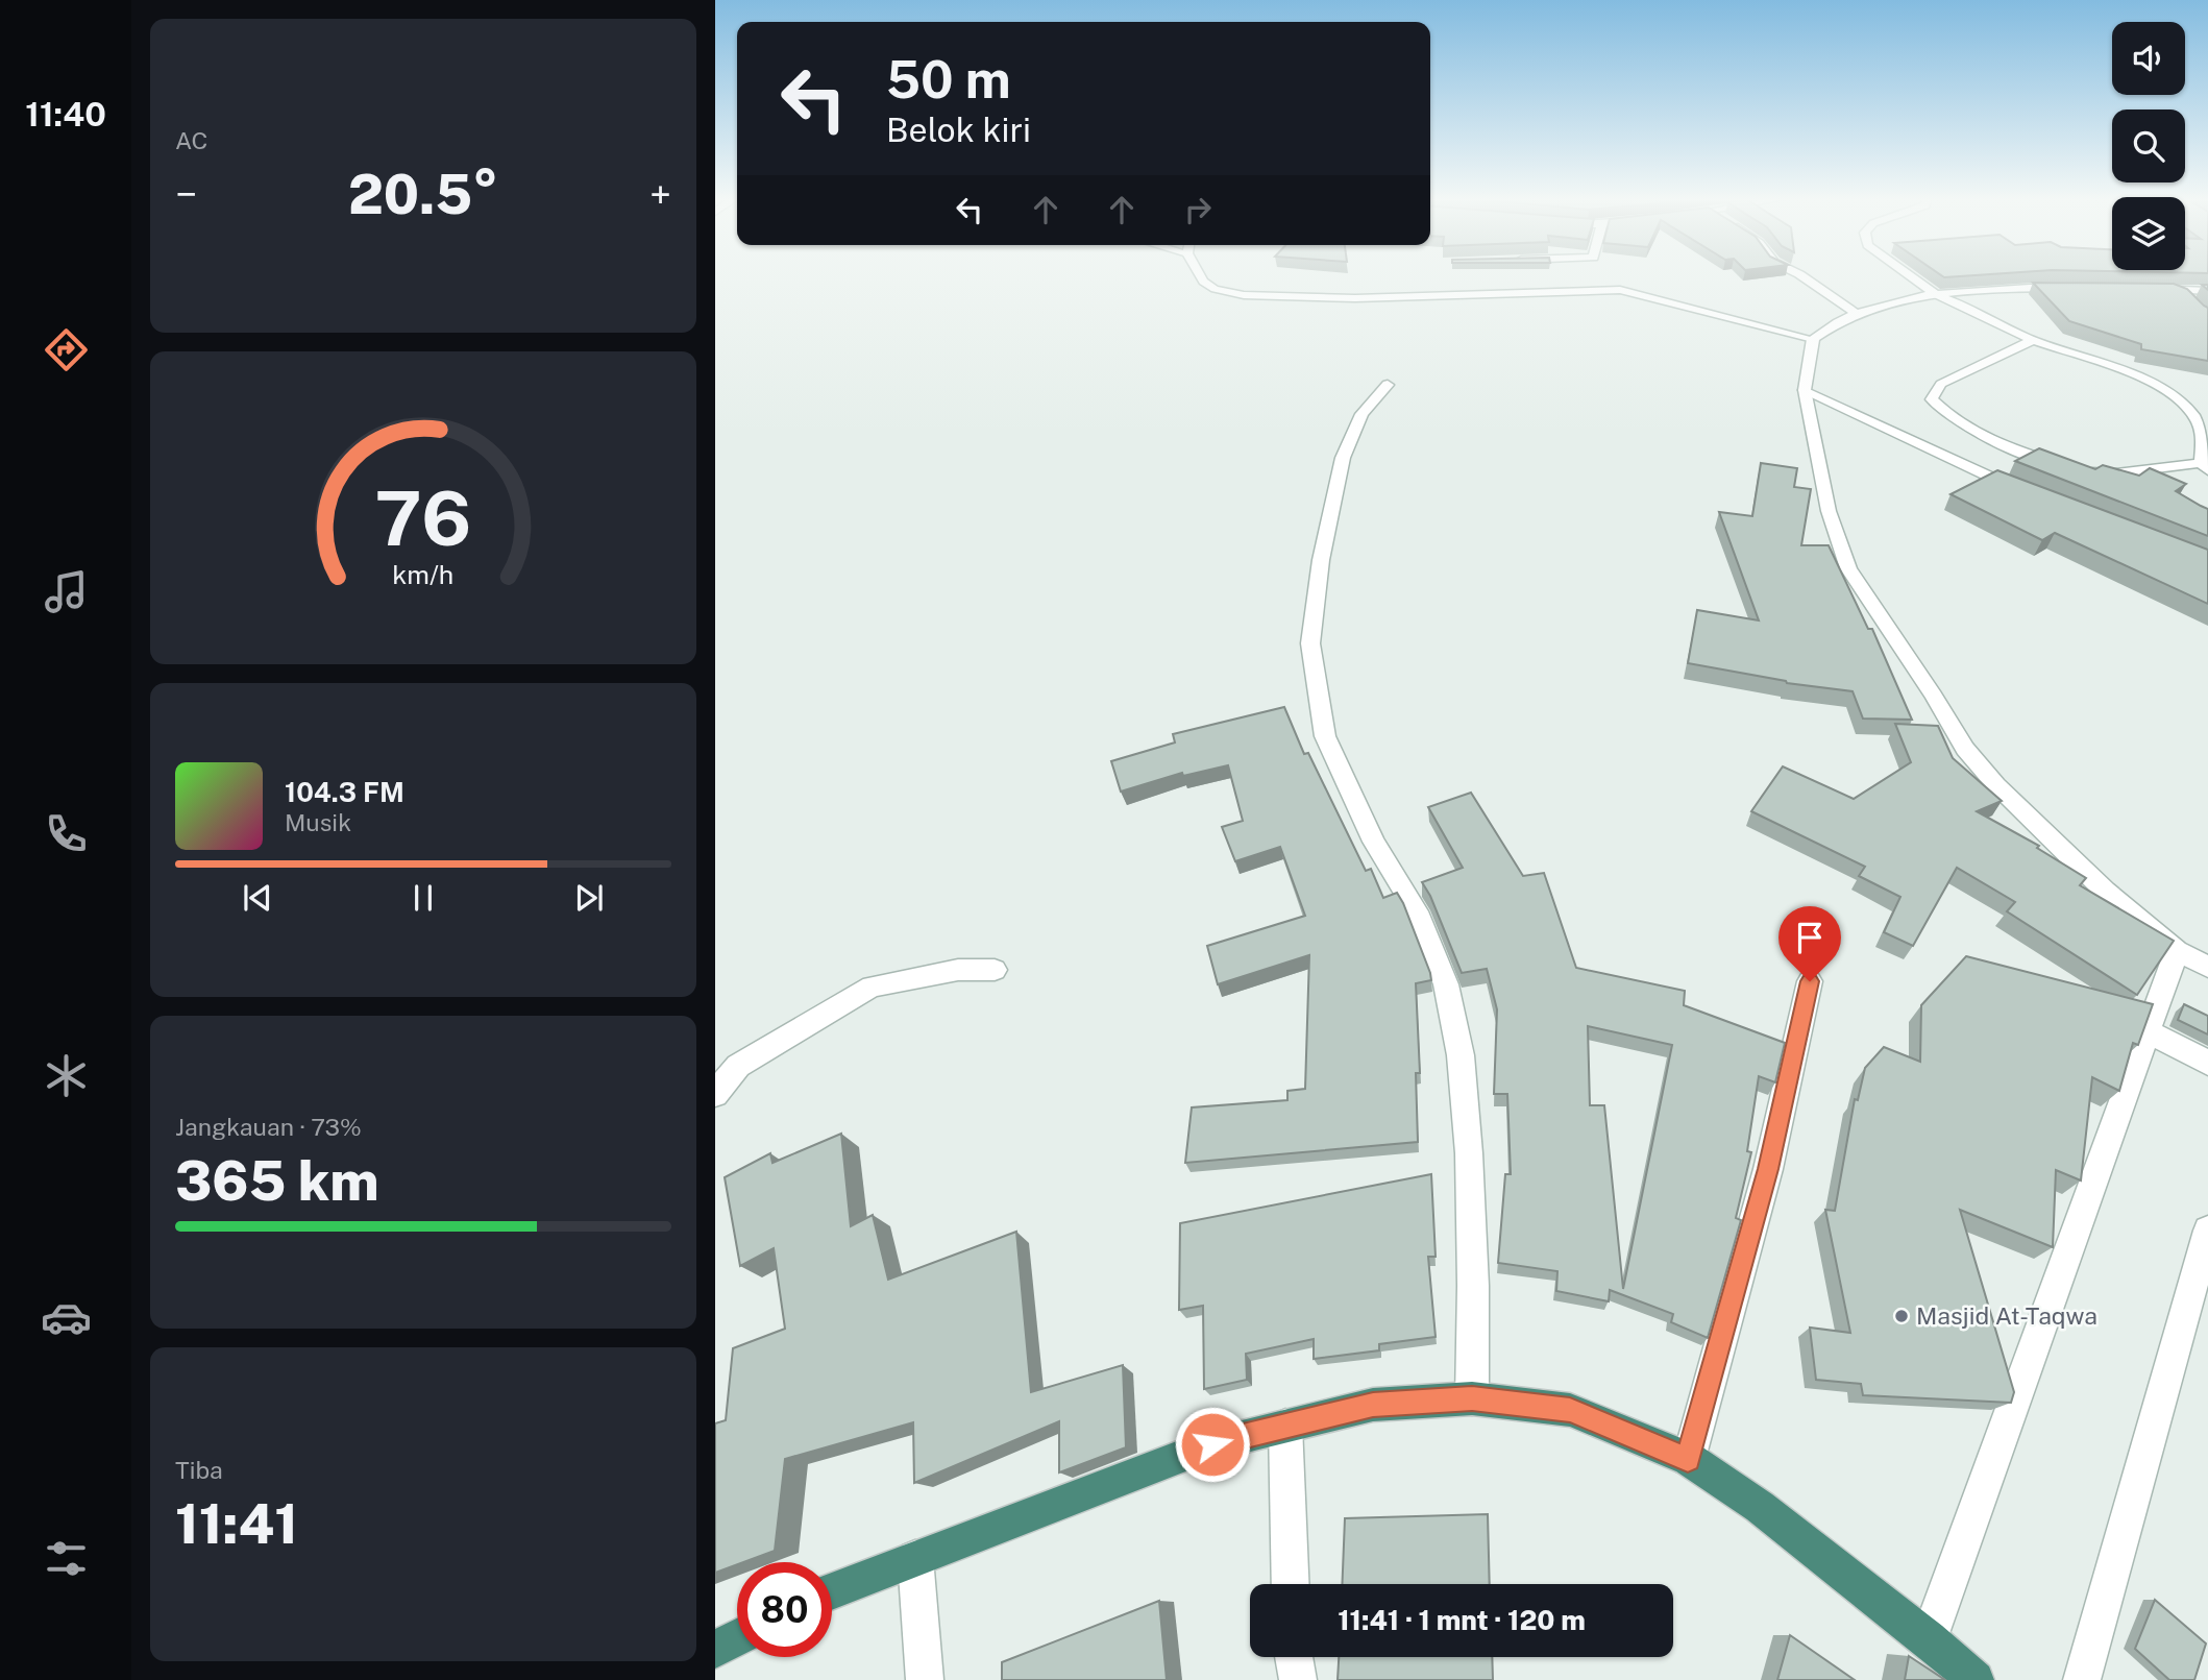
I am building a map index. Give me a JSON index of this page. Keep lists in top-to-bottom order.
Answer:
{
  "places": ["Masjid At-Taqwa"],
  "page": {
    "tabs": "11:40",
    "tile": [
      "AC",
      ["Jangkauan · 73%", "365 km"],
      ["Tiba", "11:41"]
    ],
    "turn": ["50 m", "Belok kiri"],
    "heat": ["−", "20.5°", "+"],
    "song": ["104.3 FM", "Musik"],
    "limit": "80",
    "trip": "11:41 · 1 mnt · 120 m",
    "gauge": ["76", "km/h"]
  }
}
